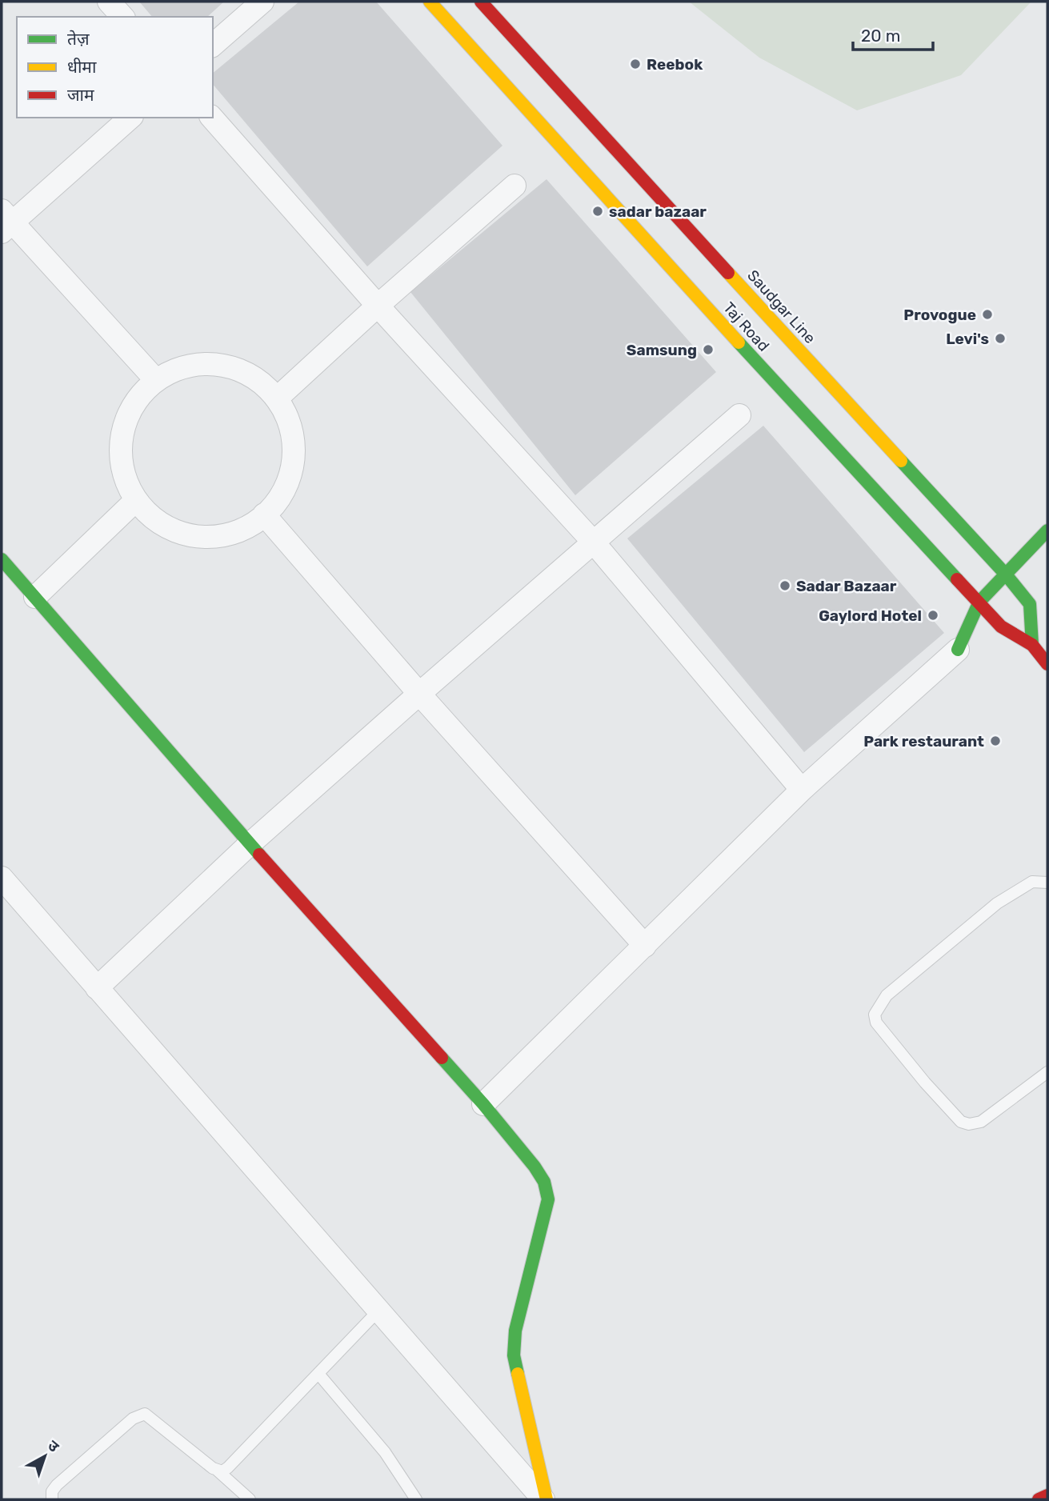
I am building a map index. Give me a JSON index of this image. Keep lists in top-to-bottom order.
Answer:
{
  "streets": {
    "main road": ["Saudgar Line", "Taj Road"]
  },
  "places": [
    "Reebok",
    "sadar bazaar",
    "Provogue",
    "Levi's",
    "Samsung",
    "Sadar Bazaar",
    "Gaylord Hotel",
    "Park restaurant"
  ],
  "legend": ["तेज़", "धीमा", "जाम"],
  "scale_bar": "20 m",
  "north": "top right"
}
